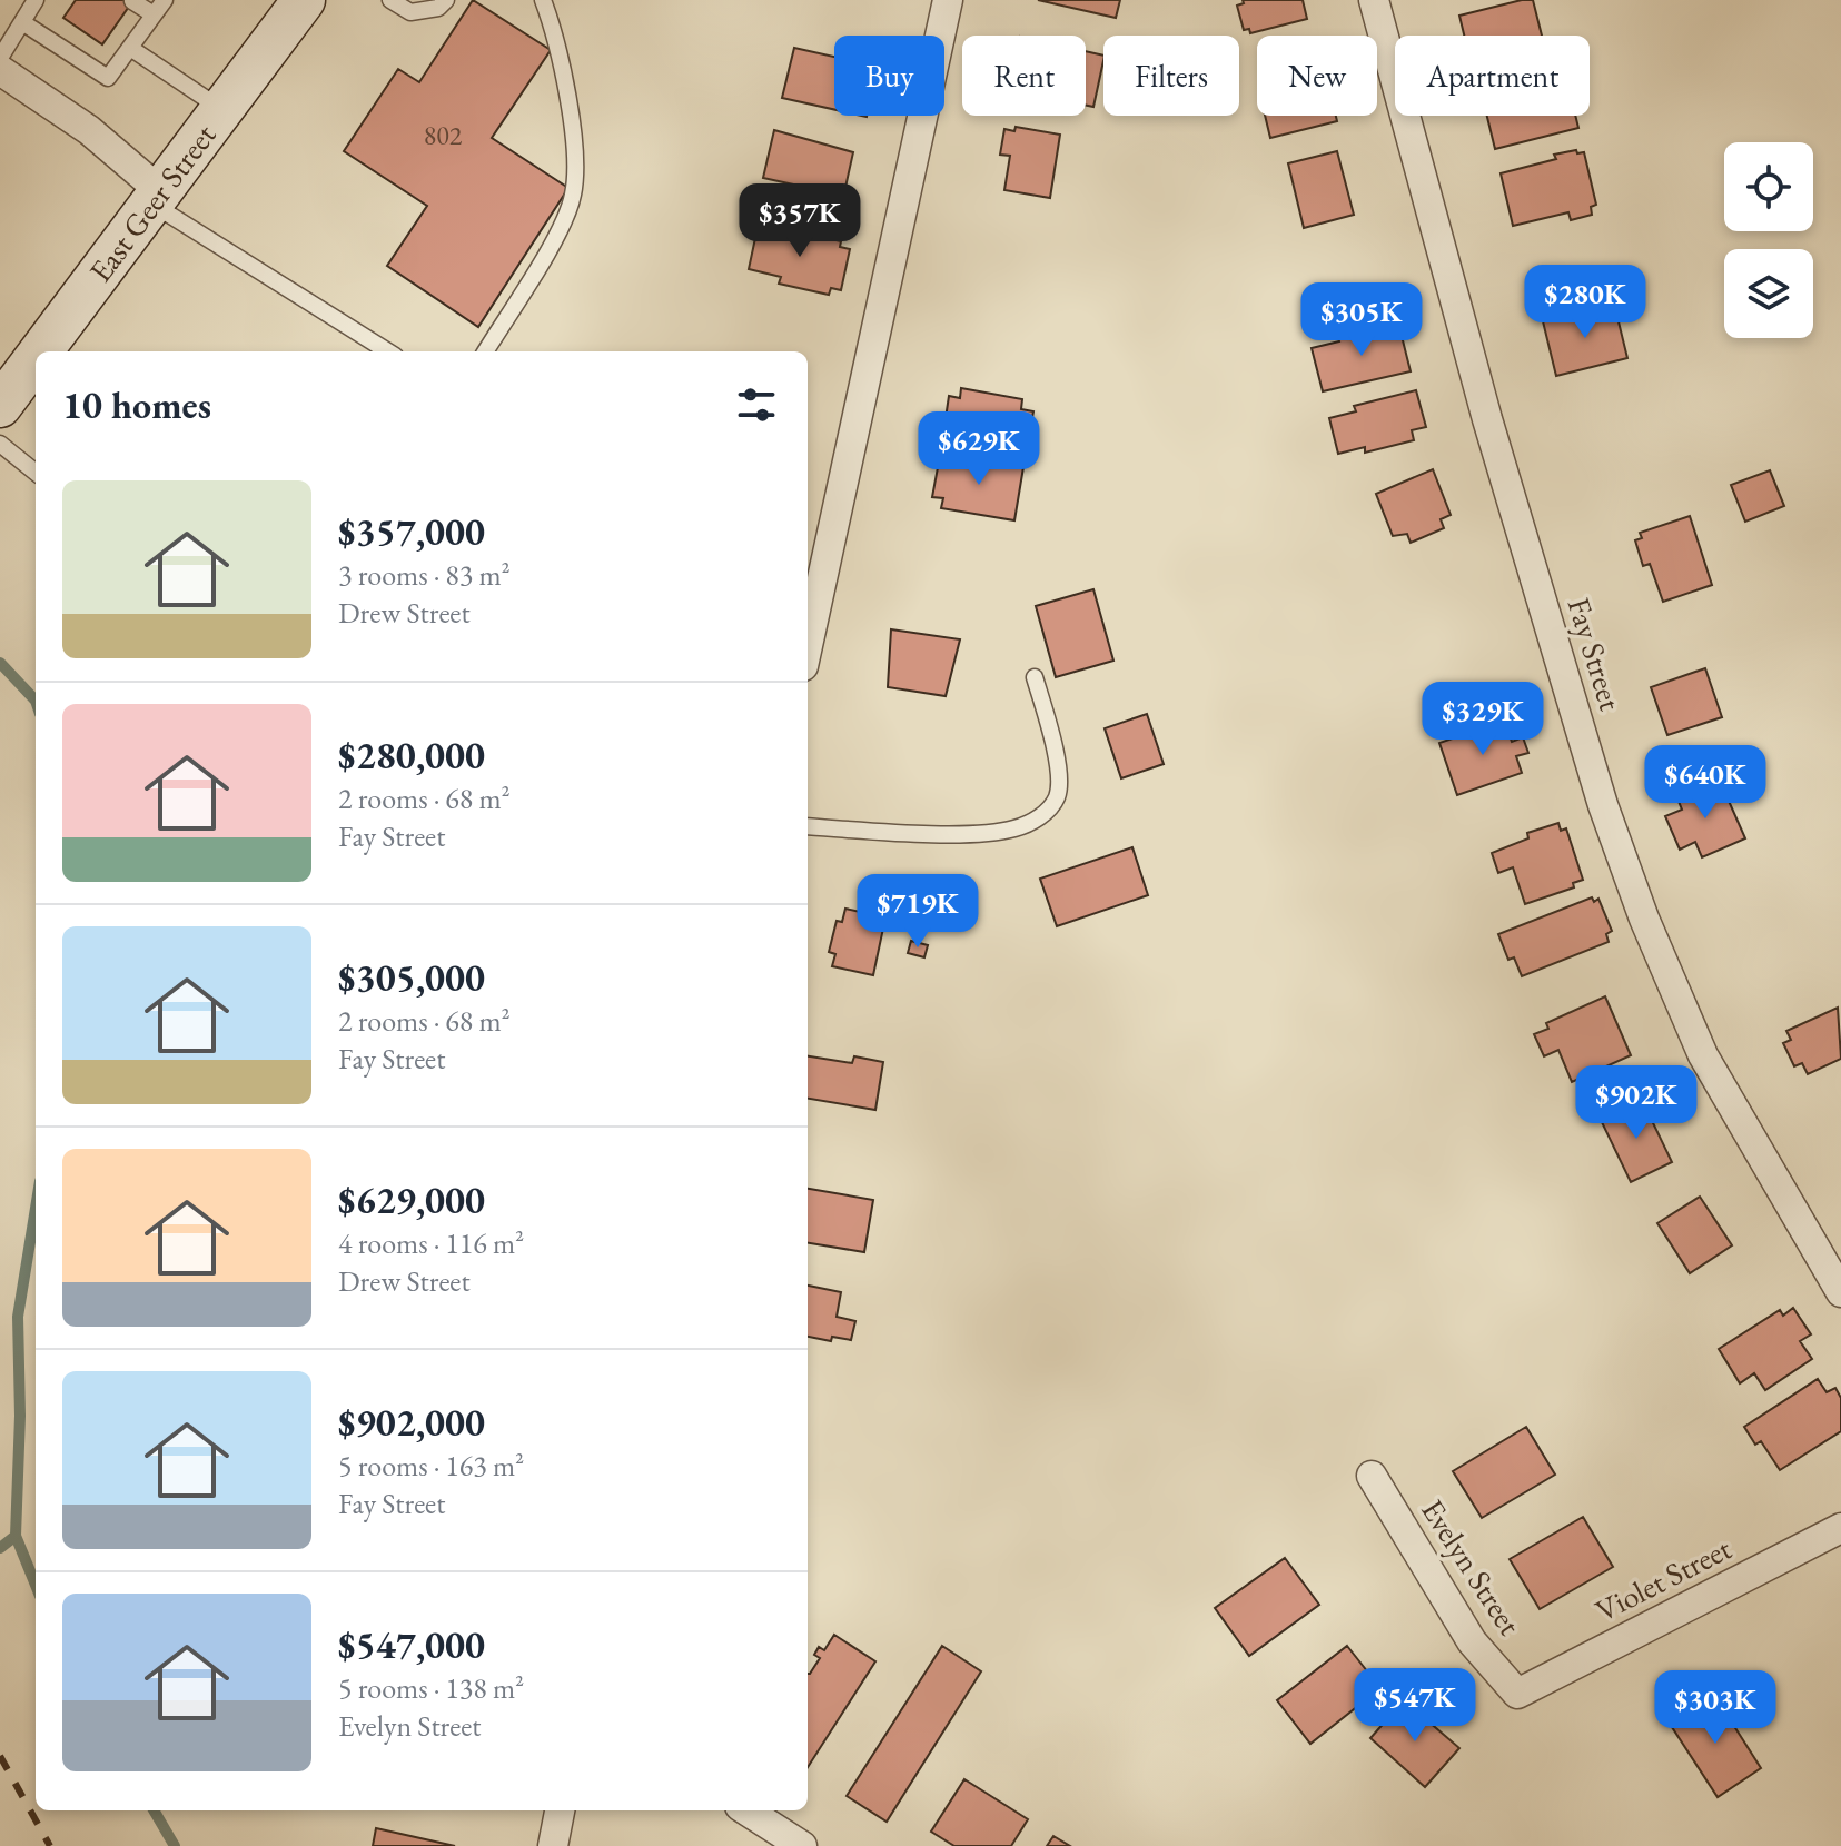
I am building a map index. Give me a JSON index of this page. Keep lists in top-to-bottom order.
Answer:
{
  "streets": {
    "main road": ["East Geer Street"],
    "street": ["Fay Street", "Evelyn Street", "Violet Street"]
  },
  "crossings": [
    ["Evelyn Street", "Violet Street"]
  ],
  "house_numbers": ["802"],
  "page": {
    "chip": [
      "Buy",
      "Rent",
      "Filters",
      "New",
      "Apartment"
    ],
    "price": [
      "$357K",
      "$280K",
      "$305K",
      "$629K",
      "$329K",
      "$640K",
      "$719K",
      "$902K",
      "$547K",
      "$303K"
    ],
    "heading": "10 homes",
    "list": [
      {
        "name": "$357,000",
        "note": "3 rooms · 83 m² · Drew Street"
      },
      {
        "name": "$280,000",
        "note": "2 rooms · 68 m² · Fay Street"
      },
      {
        "name": "$305,000",
        "note": "2 rooms · 68 m² · Fay Street"
      },
      {
        "name": "$629,000",
        "note": "4 rooms · 116 m² · Drew Street"
      },
      {
        "name": "$902,000",
        "note": "5 rooms · 163 m² · Fay Street"
      },
      {
        "name": "$547,000",
        "note": "5 rooms · 138 m² · Evelyn Street"
      }
    ]
  }
}
